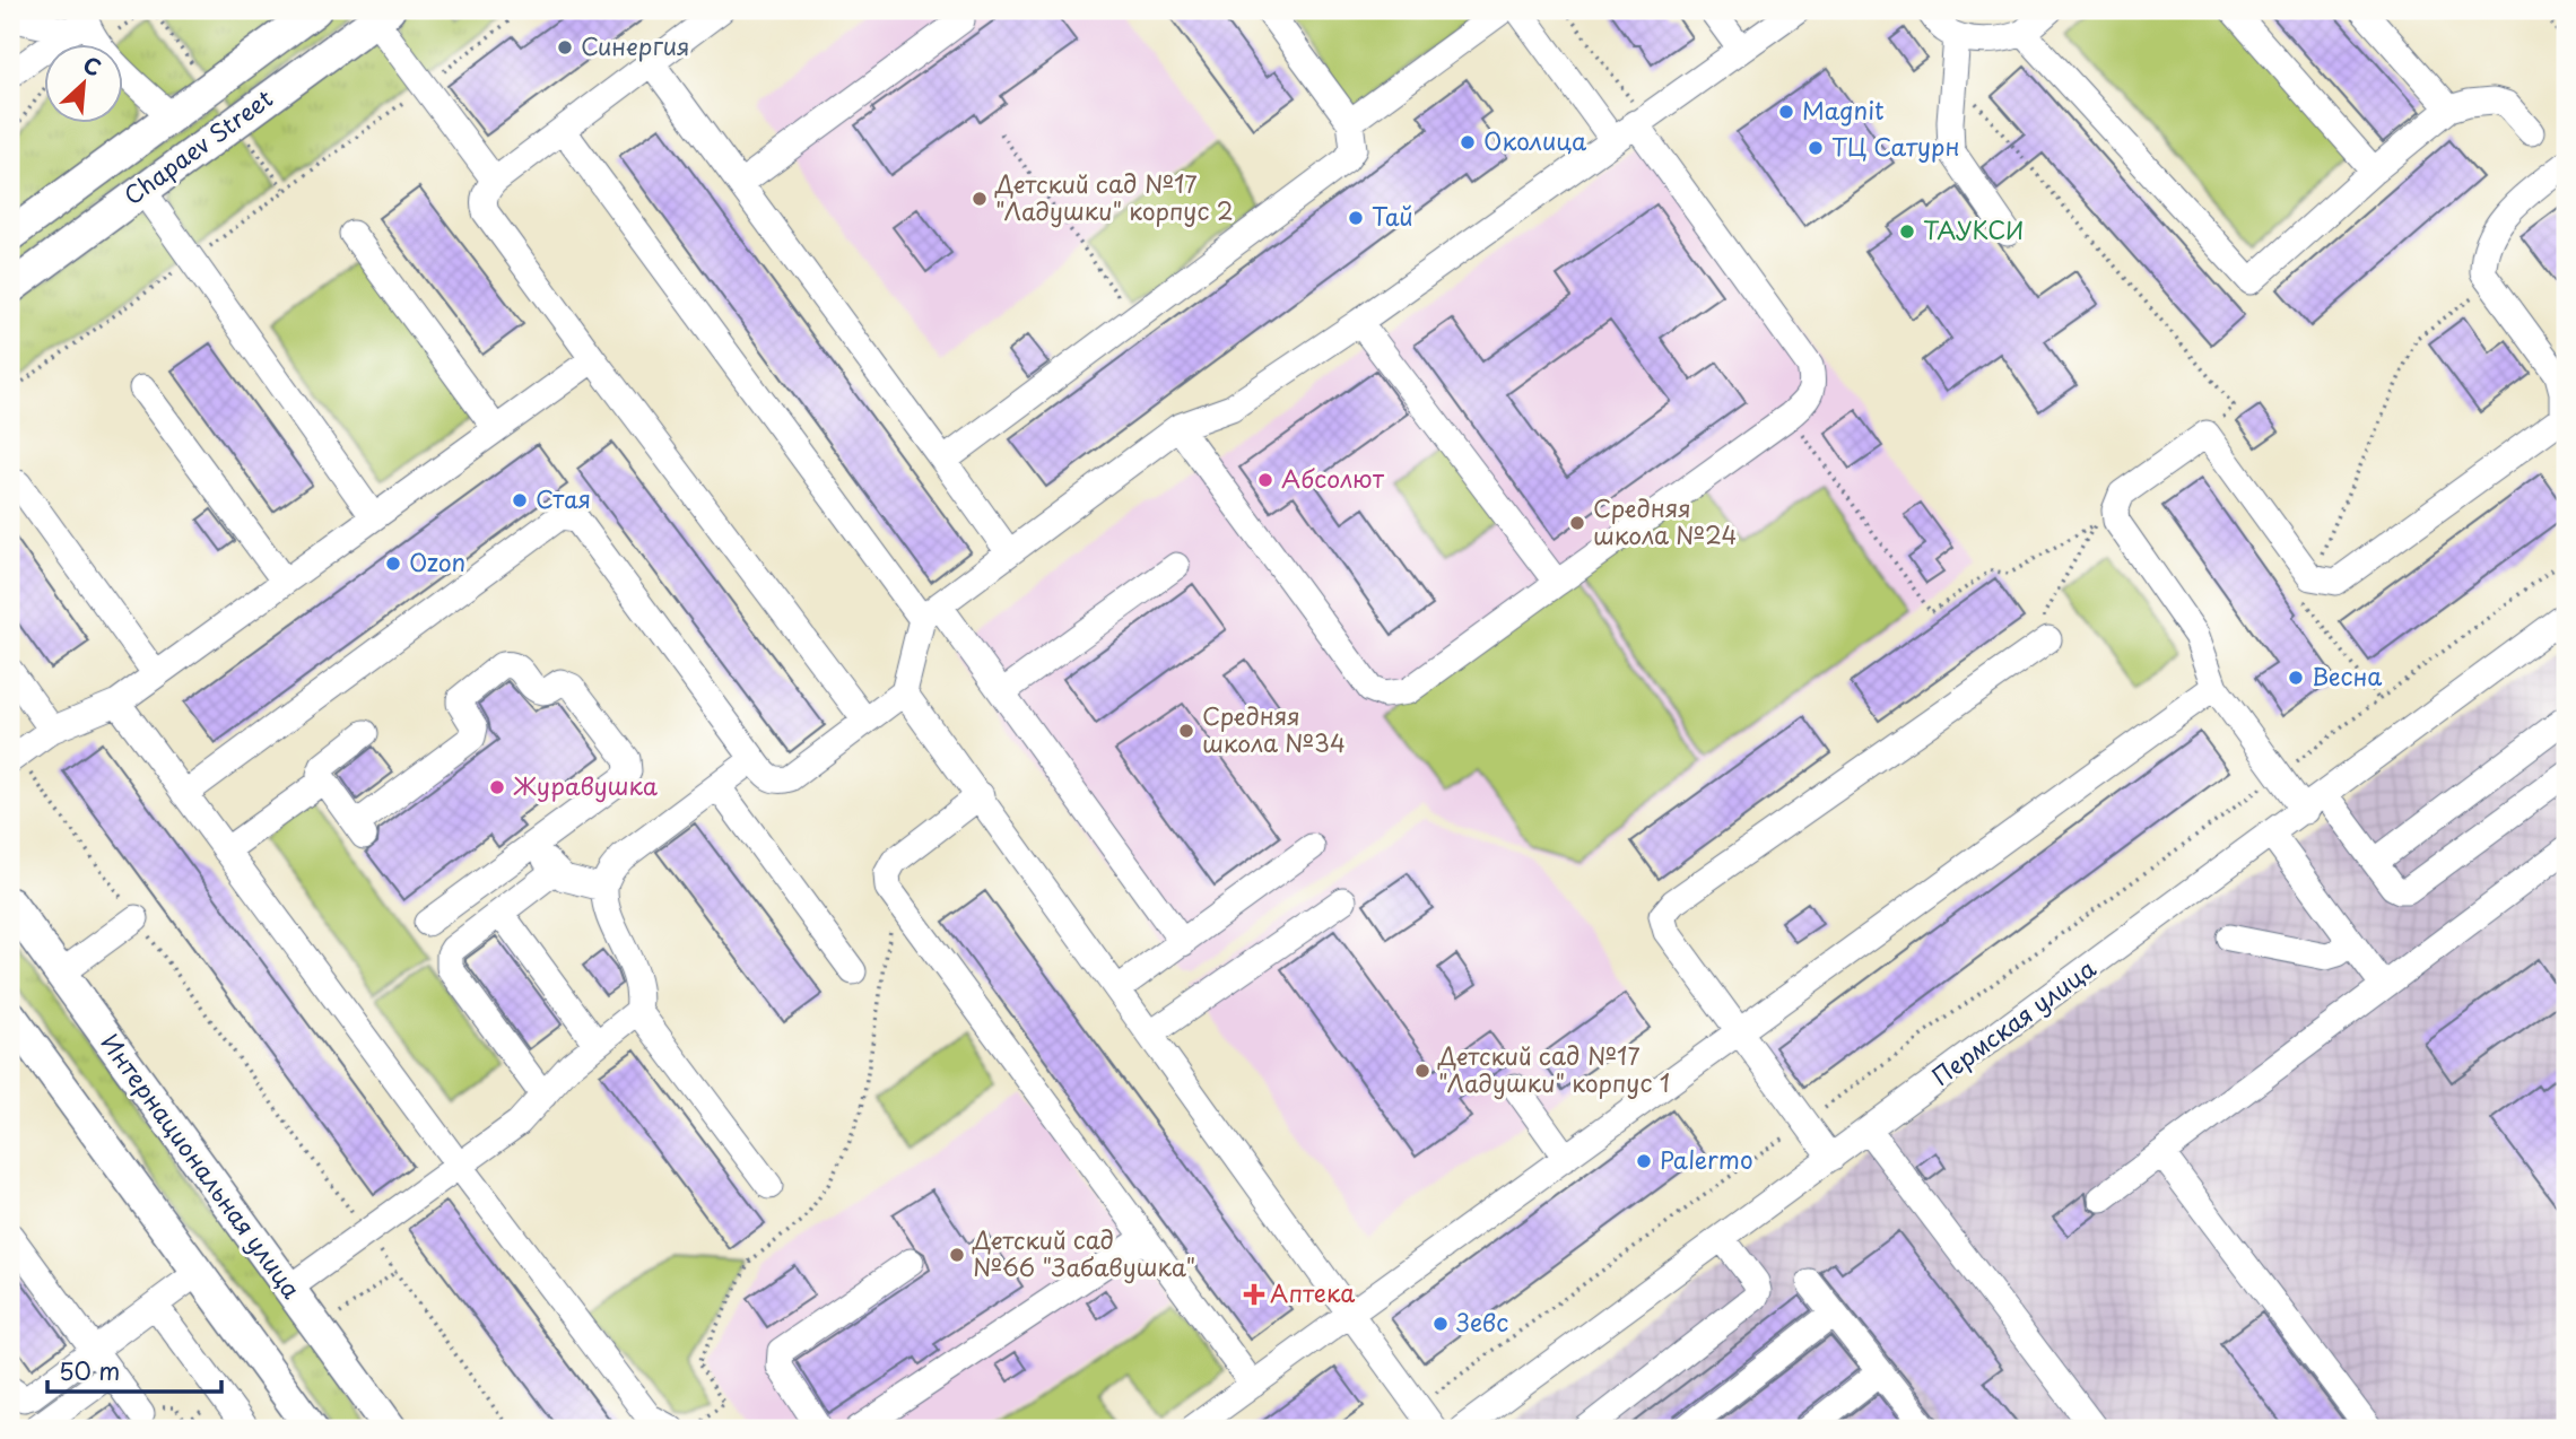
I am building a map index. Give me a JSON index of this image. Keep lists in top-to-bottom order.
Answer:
{
  "streets": {
    "main road": ["Chapaev Street", "Интернациональная улица"],
    "street": ["Пермская улица"]
  },
  "places": {
    "other": [
      "Синергия",
      "Magnit",
      "Околица",
      "ТЦ Сатурн",
      "Детский сад №17 \"Ладушки\" корпус 2",
      "Тай",
      "ТАУКСИ",
      "Абсолют",
      "Стая",
      "Средняя школа №24",
      "Ozon",
      "Весна",
      "Средняя школа №34",
      "Журавушка",
      "Детский сад №17 \"Ладушки\" корпус 1",
      "Palermo",
      "Детский сад №66 \"Забавушка\"",
      "Зевс"
    ],
    "health": ["Аптека"]
  },
  "scale_bar": "50 m",
  "north": "top right"
}
